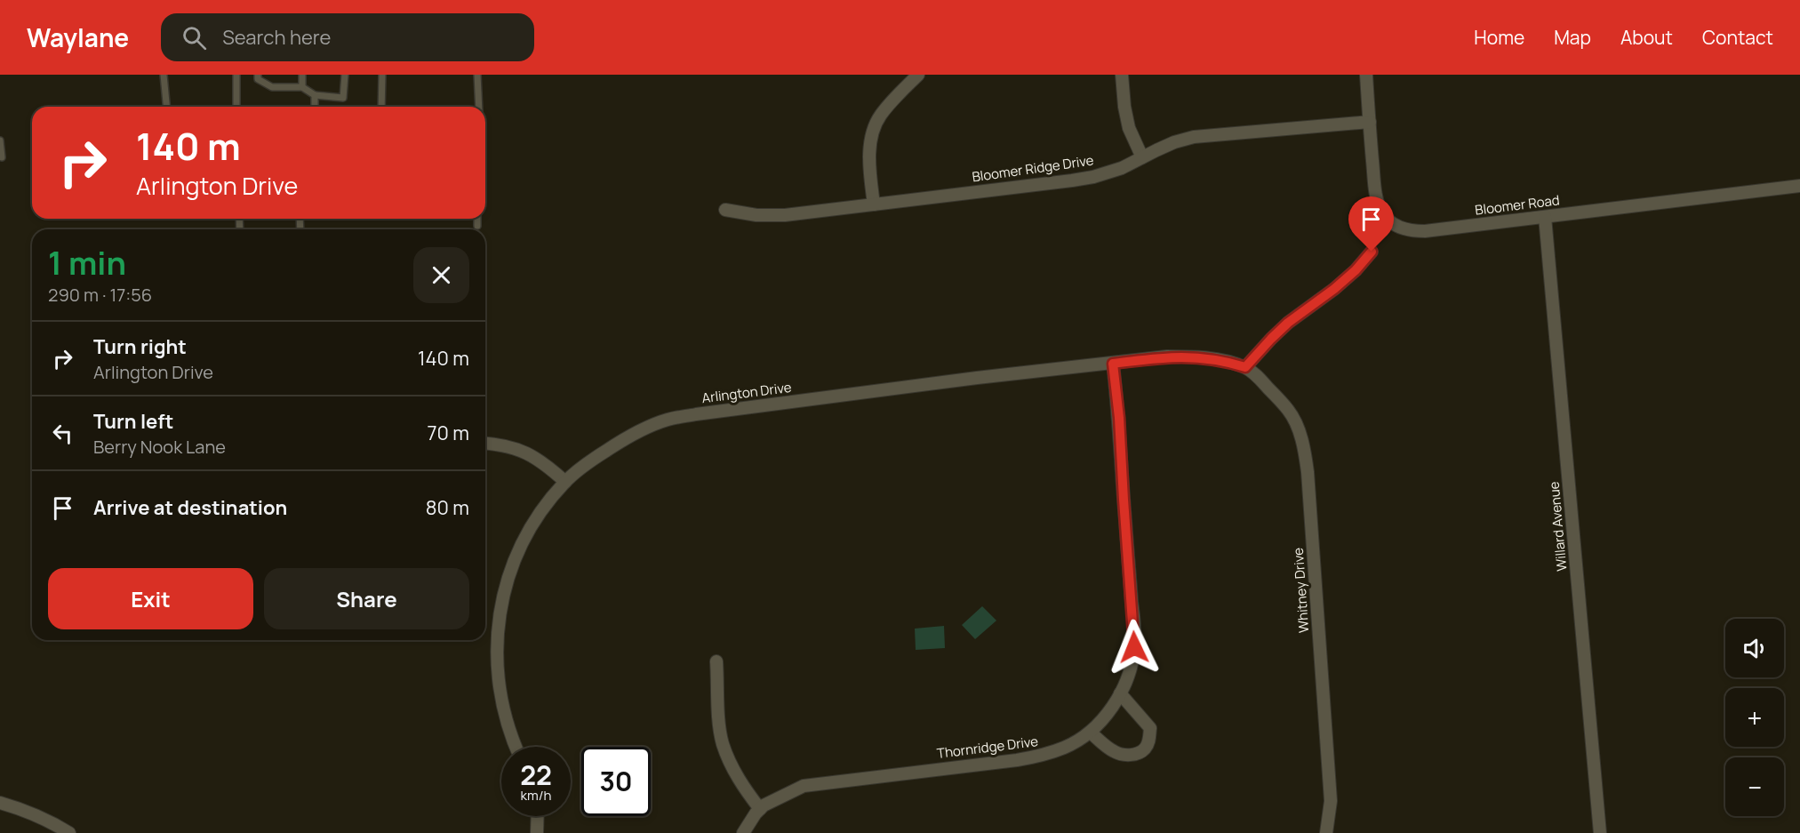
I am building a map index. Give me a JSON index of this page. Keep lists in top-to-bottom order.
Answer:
{
  "streets": {
    "street": [
      "Bloomer Ridge Drive",
      "Bloomer Road",
      "Arlington Drive",
      "Willard Avenue",
      "Whitney Drive",
      "Thornridge Drive"
    ]
  },
  "crossings": [
    ["Bloomer Ridge Drive", "Bloomer Road"],
    ["Bloomer Road", "Willard Avenue"],
    ["Arlington Drive", "Whitney Drive"],
    ["Arlington Drive", "Thornridge Drive"]
  ],
  "page": {
    "header": "Waylane",
    "search": "Search here",
    "nav": [
      "Home",
      "Map",
      "About",
      "Contact"
    ],
    "turn": ["140 m", "Arlington Drive"],
    "heading": ["1 min", "290 m · 17:56"],
    "list": [
      {
        "name": "Turn right",
        "note": "Arlington Drive",
        "value": "140 m"
      },
      {
        "name": "Turn left",
        "note": "Berry Nook Lane",
        "value": "70 m"
      },
      {
        "name": "Arrive at destination",
        "value": "80 m"
      }
    ],
    "buttons": ["Exit", "Share"],
    "map_buttons": ["+", "−"],
    "speed": "22 km/h",
    "limit": "30"
  }
}
